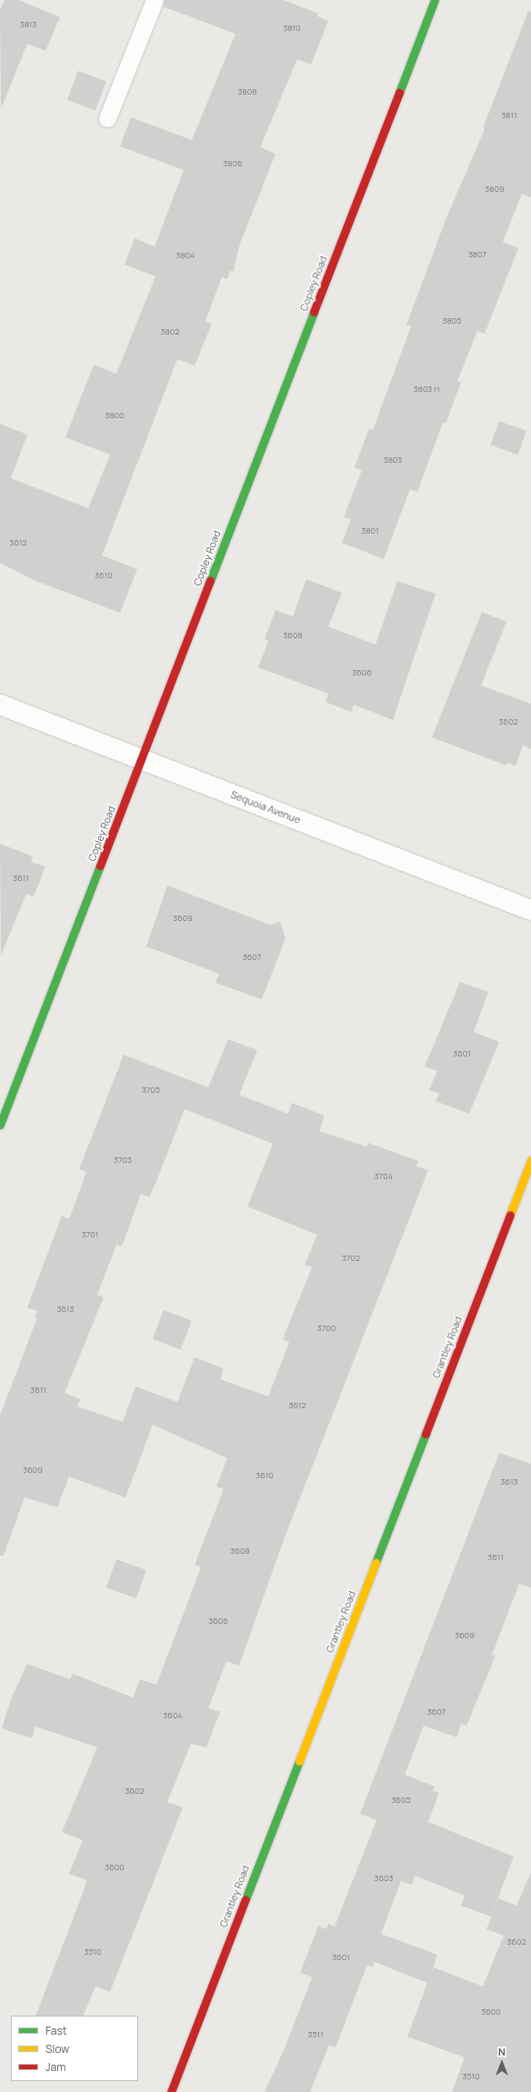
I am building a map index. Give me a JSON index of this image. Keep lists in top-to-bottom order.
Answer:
{
  "streets": {
    "street": ["Copley Road", "Sequoia Avenue", "Grantley Road"]
  },
  "crossings": [
    ["Copley Road", "Sequoia Avenue"]
  ],
  "house_numbers": [
    "3813",
    "3810",
    "3808",
    "3811",
    "3806",
    "3809",
    "3807",
    "3804",
    "3805",
    "3802",
    "3803 H",
    "3800",
    "3803",
    "3801",
    "3612",
    "3610",
    "3608",
    "3606",
    "3602",
    "3611",
    "3609",
    "3607",
    "3601",
    "3705",
    "3703",
    "3704",
    "3701",
    "3702",
    "3613",
    "3700",
    "3611",
    "3612",
    "3609",
    "3610",
    "3613",
    "3608",
    "3611",
    "3606",
    "3609",
    "3607",
    "3604",
    "3602",
    "3605",
    "3600",
    "3603",
    "3602",
    "3510",
    "3601",
    "3600",
    "3511",
    "3510"
  ],
  "legend": ["Fast", "Slow", "Jam"],
  "north": "top"
}
